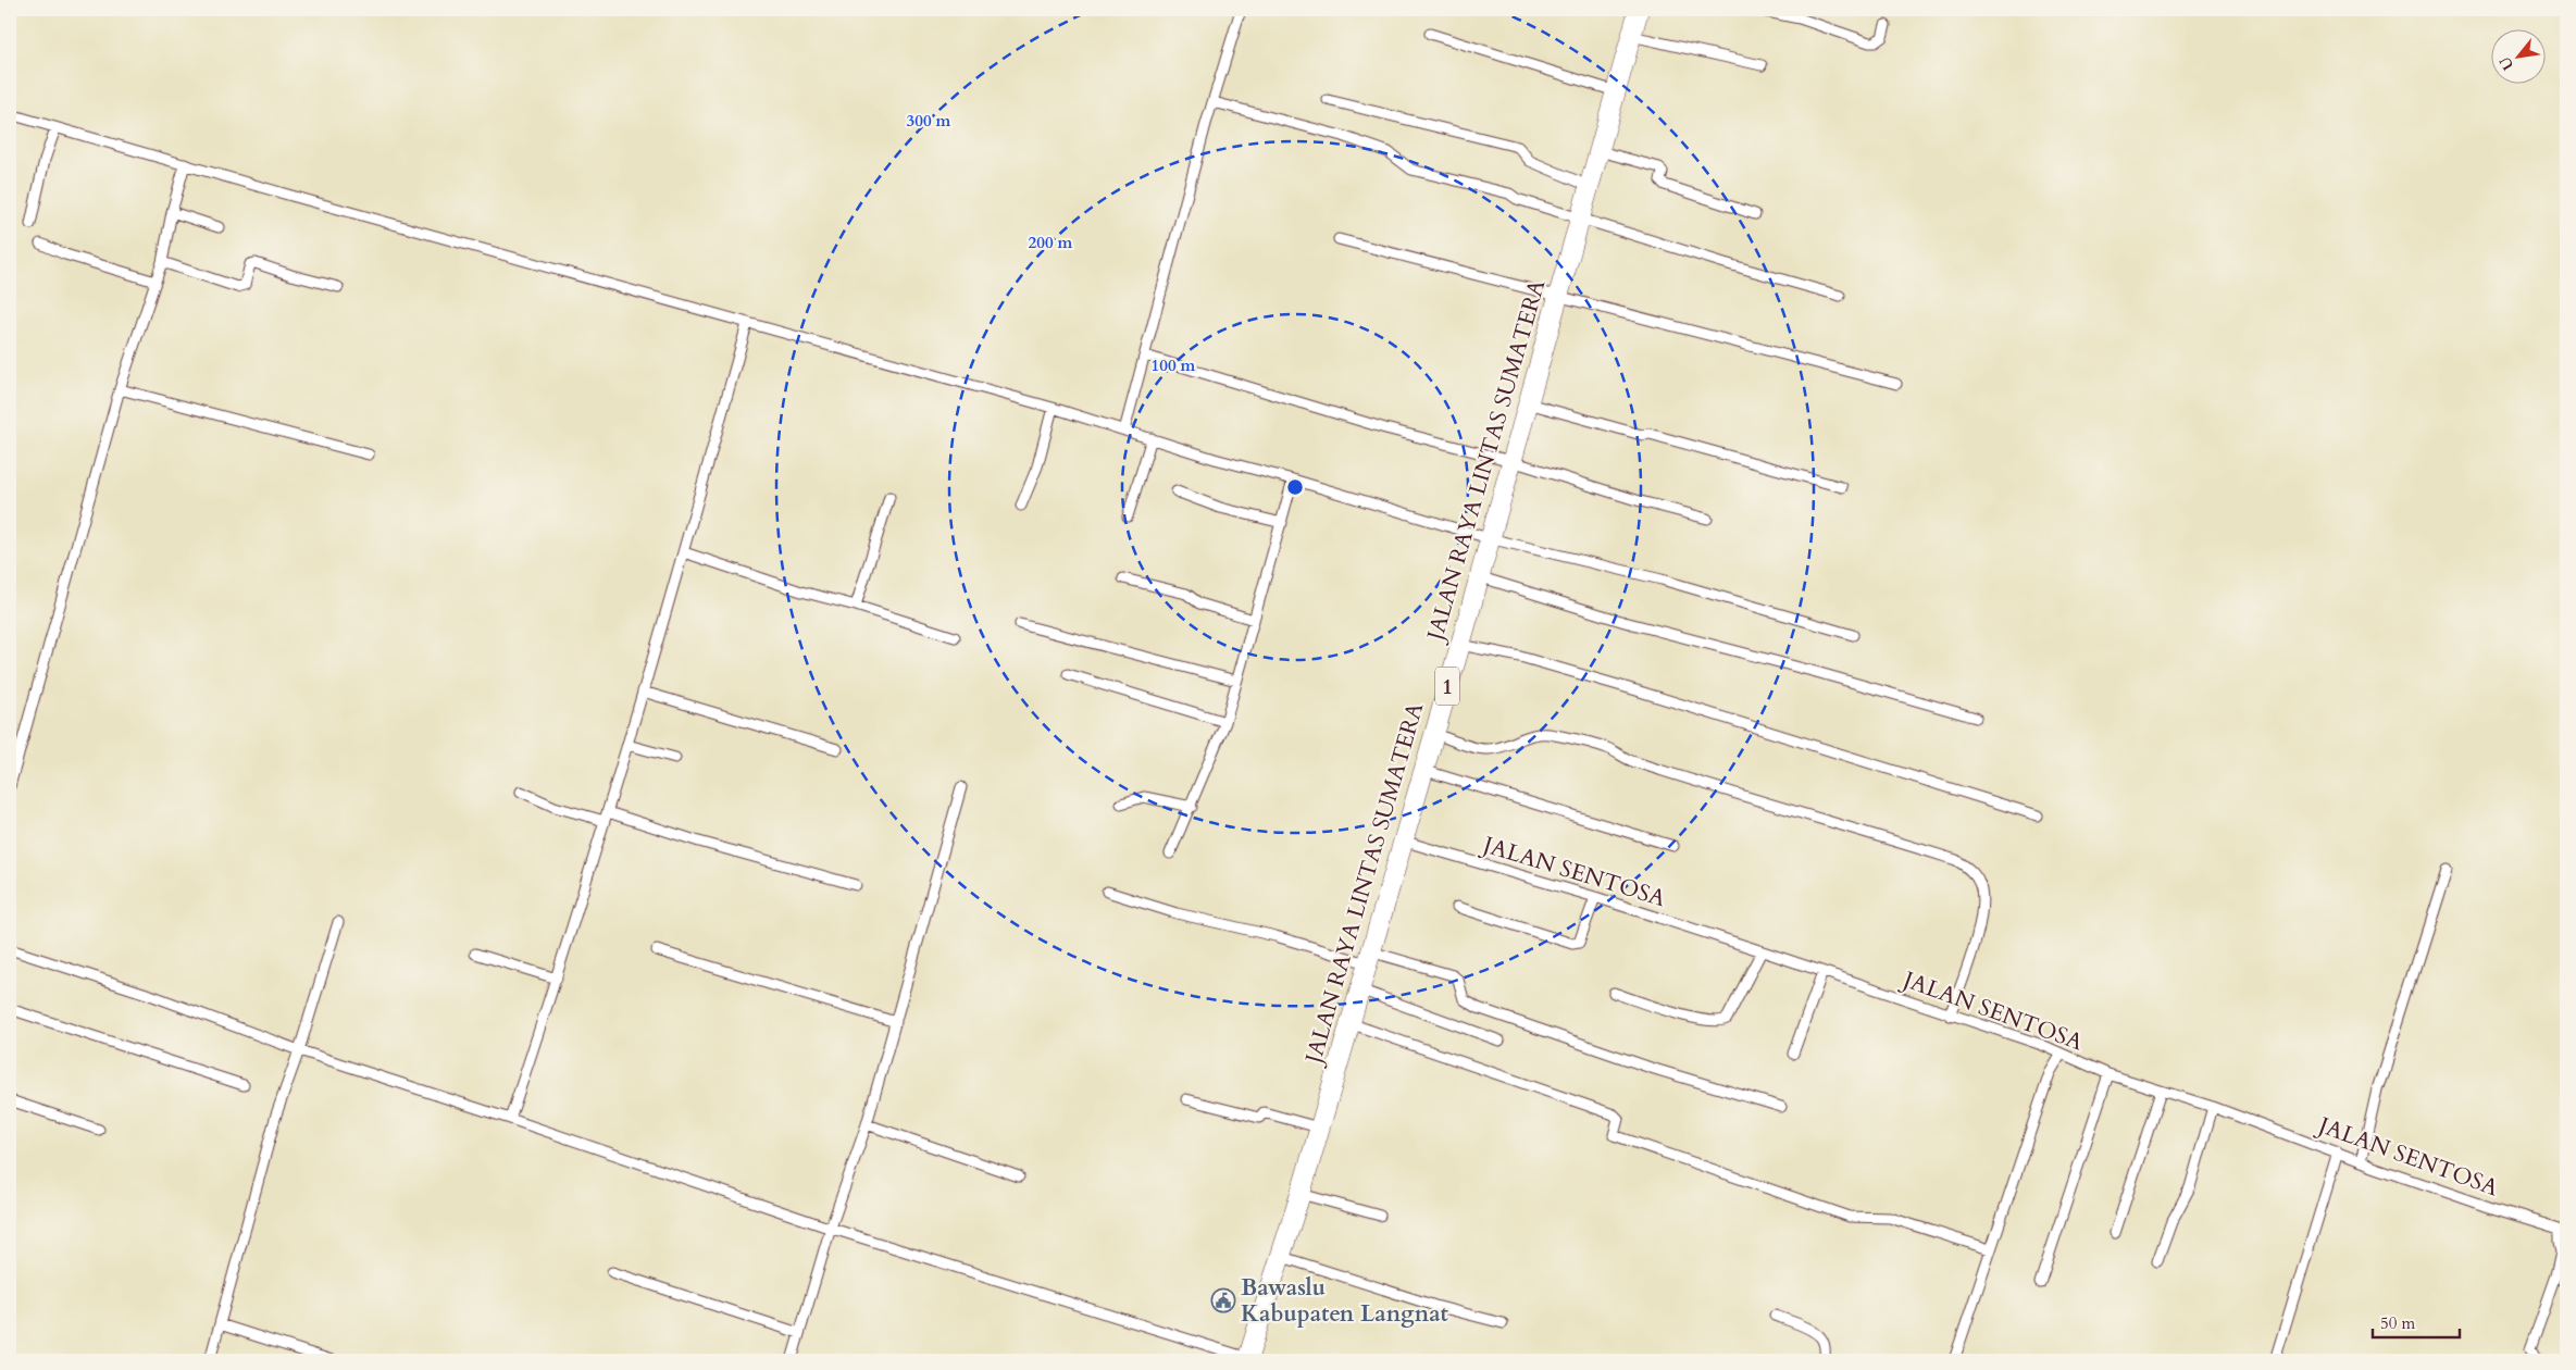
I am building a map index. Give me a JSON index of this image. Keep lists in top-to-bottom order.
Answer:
{
  "streets": {
    "highway": ["JALAN RAYA LINTAS SUMATERA", "1"],
    "street": ["JALAN SENTOSA"]
  },
  "crossings": [
    ["JALAN RAYA LINTAS SUMATERA", "JALAN SENTOSA"]
  ],
  "places": {
    "public building": ["Bawaslu Kabupaten Langnat"]
  },
  "scale_bar": "50 m",
  "north": "bottom left",
  "rings": ["300 m", "200 m", "100 m"]
}
